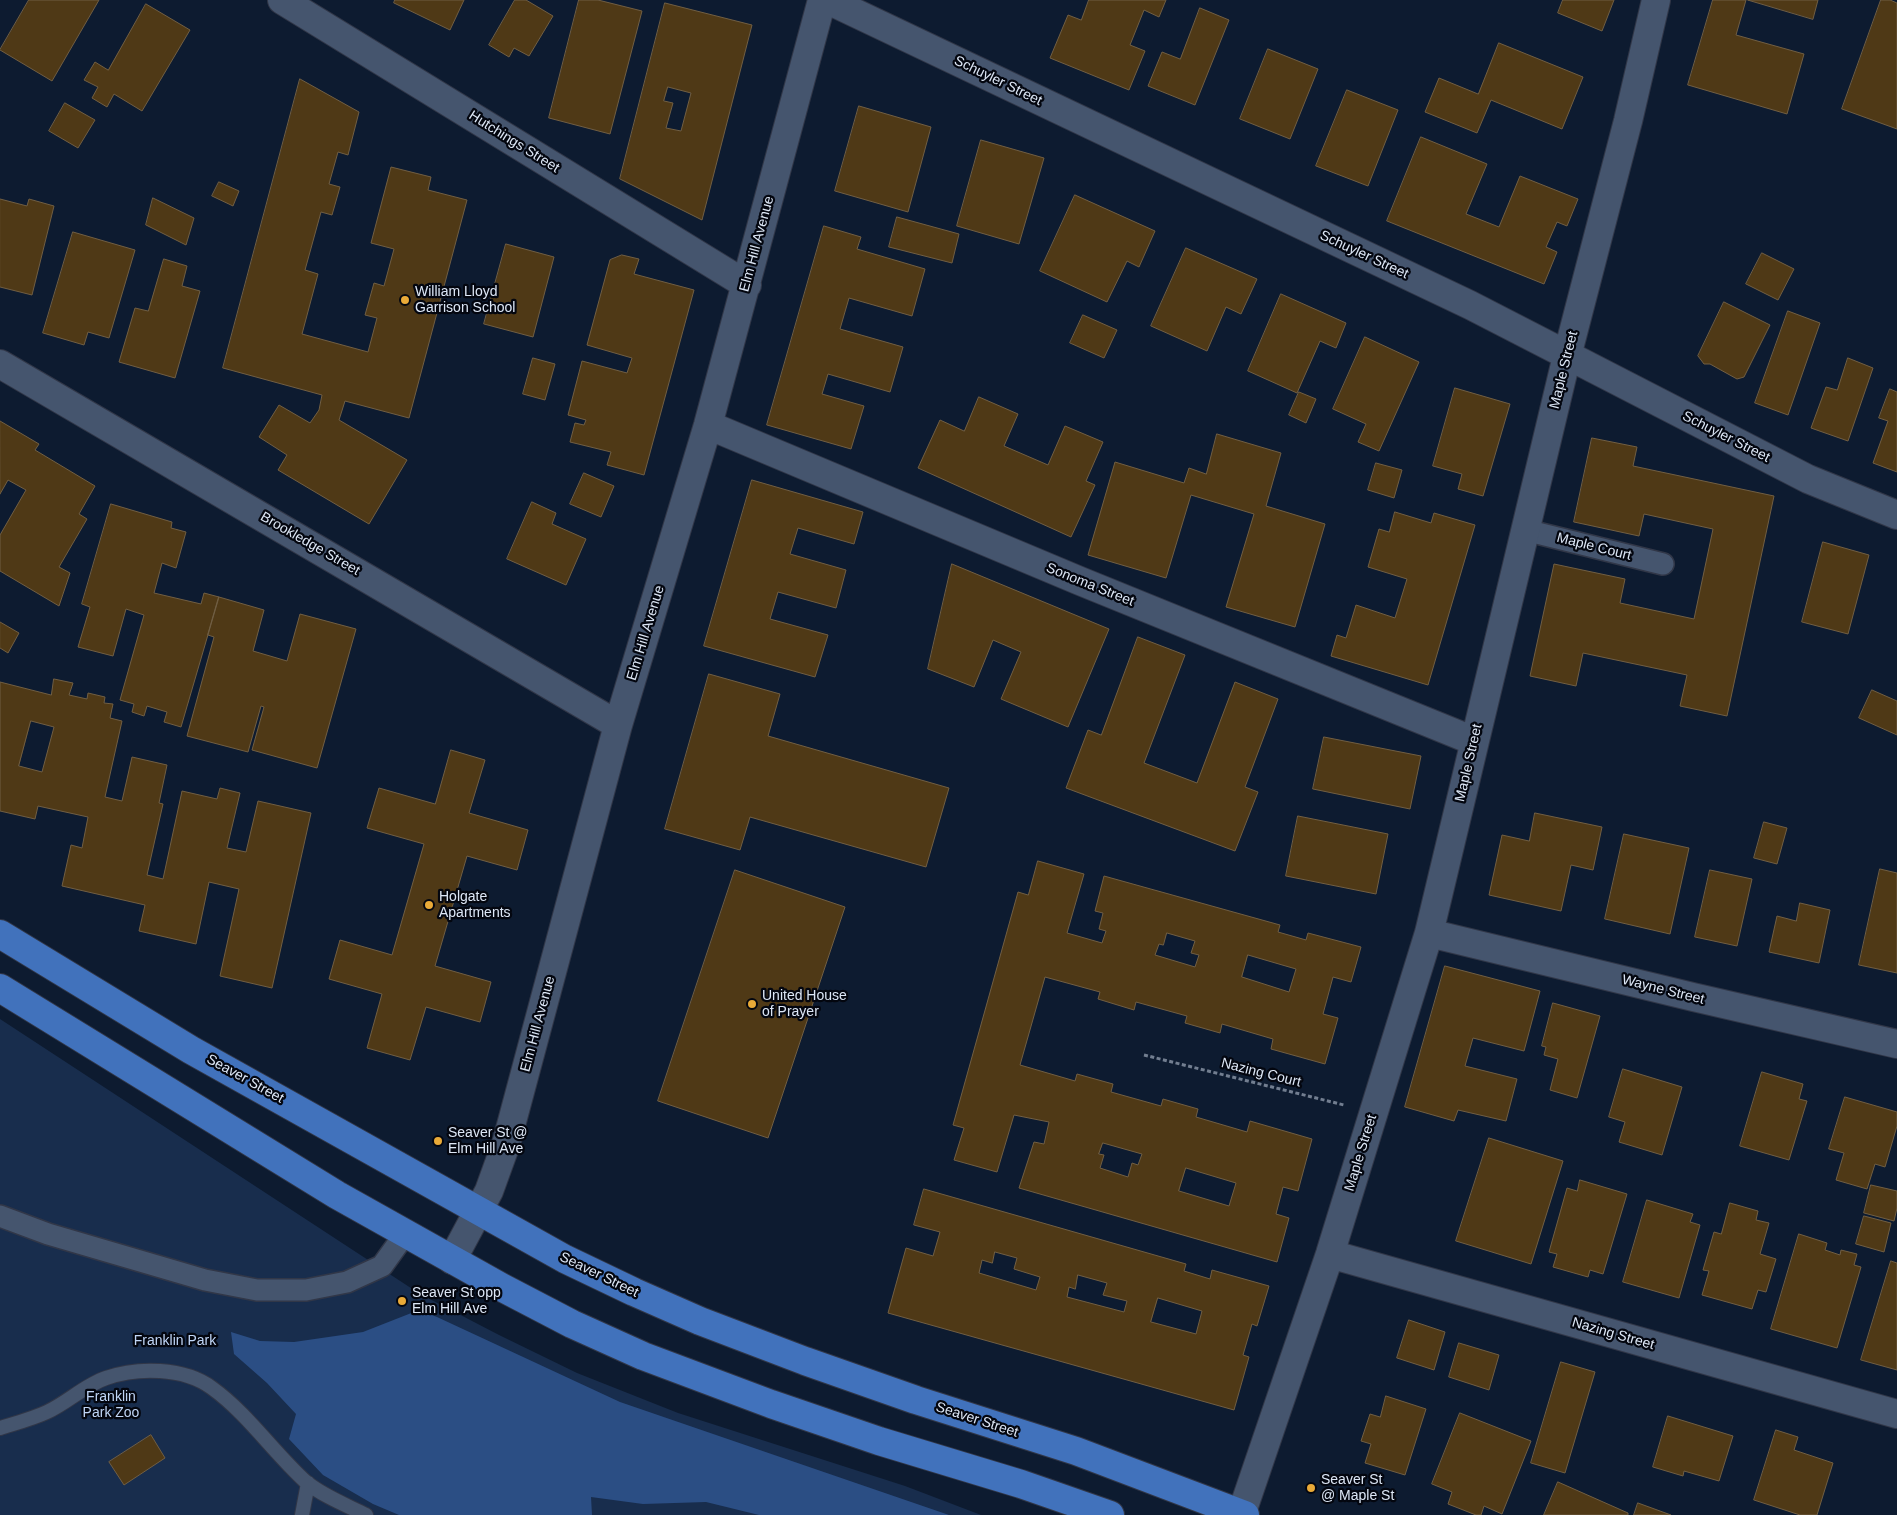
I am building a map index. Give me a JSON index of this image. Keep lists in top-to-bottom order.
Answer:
{
  "streets": {
    "main road": ["Seaver Street"],
    "street": [
      "Schuyler Street",
      "Hutchings Street",
      "Elm Hill Avenue",
      "Maple Street",
      "Brookledge Street",
      "Maple Court",
      "Sonoma Street",
      "Wayne Street",
      "Nazing Street"
    ],
    "path": ["Nazing Court"]
  },
  "crossings": [
    ["Schuyler Street", "Maple Street"],
    ["Hutchings Street", "Elm Hill Avenue"],
    ["Elm Hill Avenue", "Brookledge Street"],
    ["Elm Hill Avenue", "Sonoma Street"],
    ["Elm Hill Avenue", "Seaver Street"],
    ["Maple Street", "Maple Court"],
    ["Maple Street", "Sonoma Street"],
    ["Maple Street", "Wayne Street"],
    ["Maple Street", "Nazing Court"],
    ["Maple Street", "Seaver Street"],
    ["Maple Street", "Nazing Street"]
  ],
  "parks": ["Franklin Park", "Franklin Park Zoo"],
  "places": [
    "William Lloyd Garrison School",
    "Holgate Apartments",
    "United House of Prayer",
    "Seaver St @ Elm Hill Ave",
    "Seaver St opp Elm Hill Ave",
    "Seaver St @ Maple St"
  ]
}
